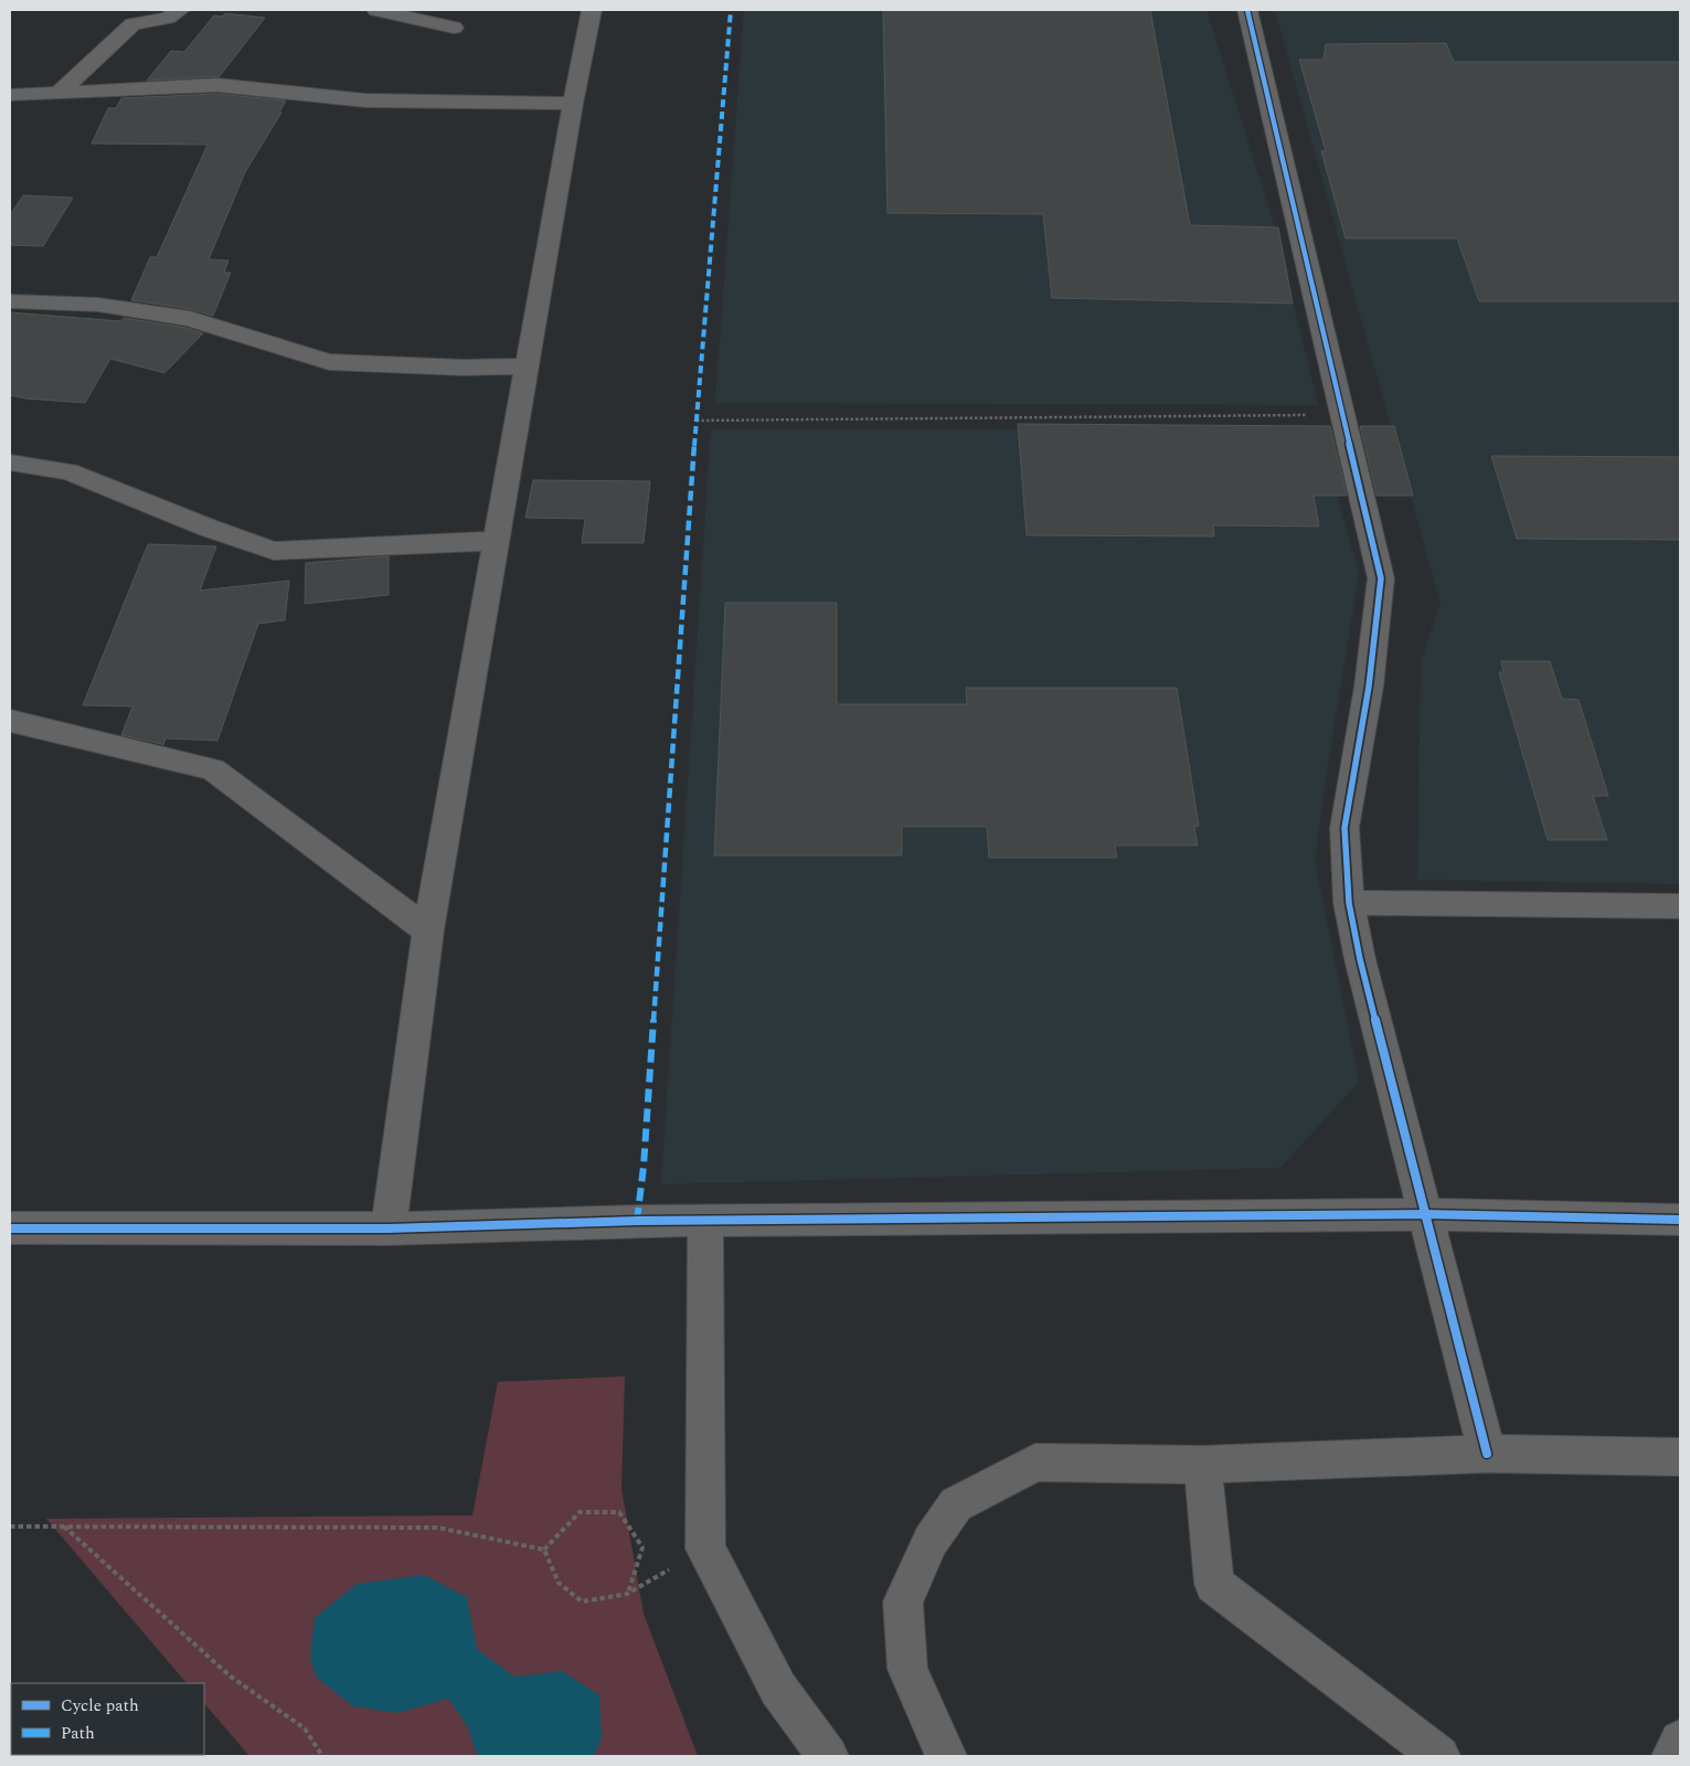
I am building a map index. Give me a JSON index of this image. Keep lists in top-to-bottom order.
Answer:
{
  "legend": ["Cycle path", "Path"]
}
